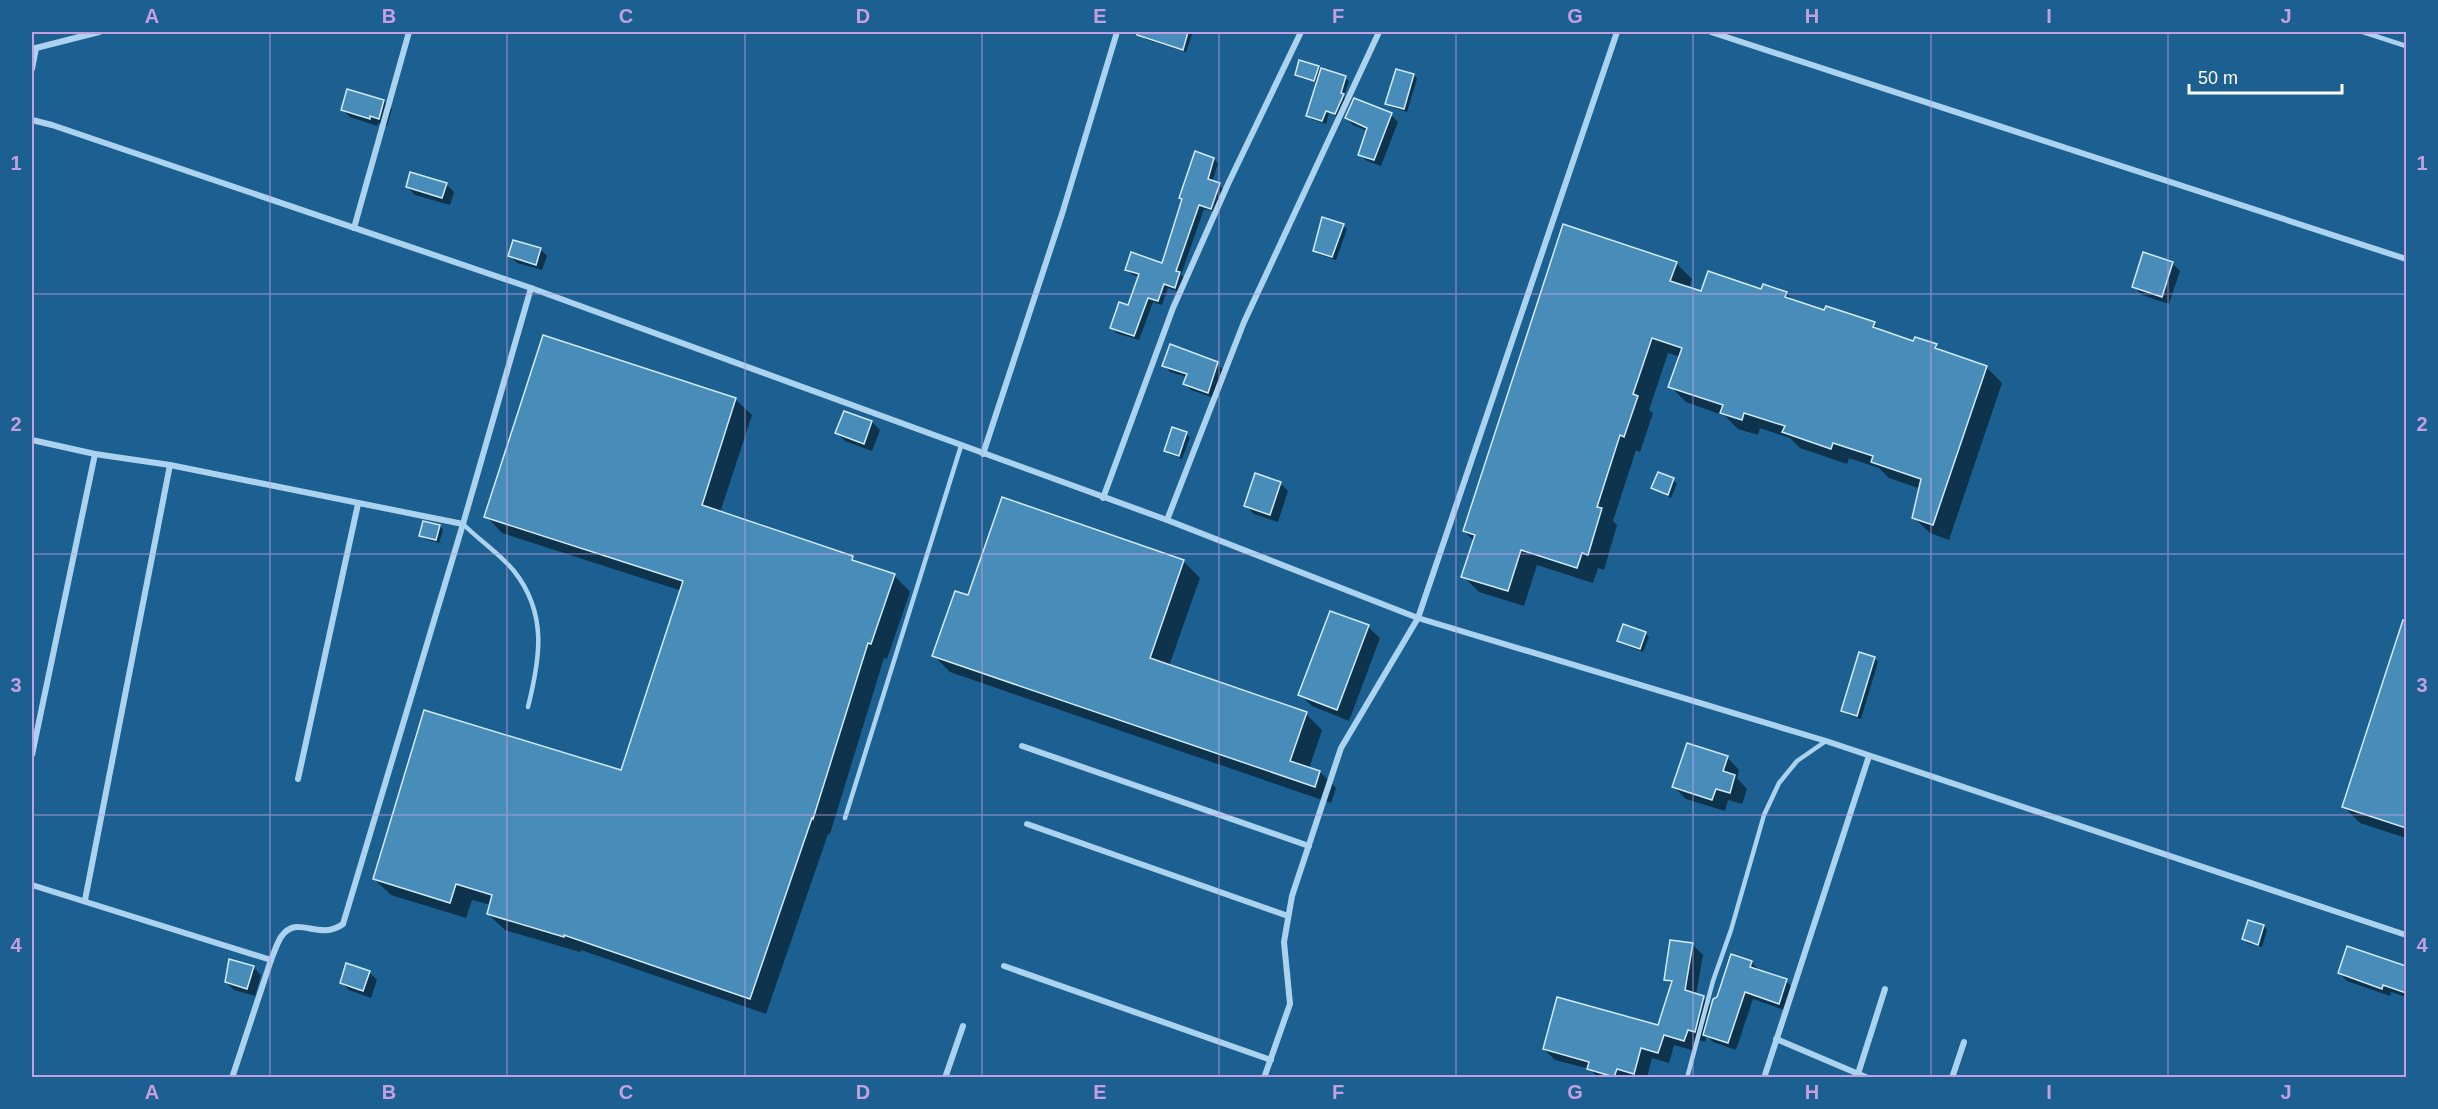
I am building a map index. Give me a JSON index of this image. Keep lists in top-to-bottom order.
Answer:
{
  "scale_bar": "50 m",
  "grid": {
    "columns": [
      "A",
      "B",
      "C",
      "D",
      "E",
      "F",
      "G",
      "H",
      "I",
      "J"
    ],
    "rows": [
      "1",
      "2",
      "3",
      "4"
    ]
  }
}
